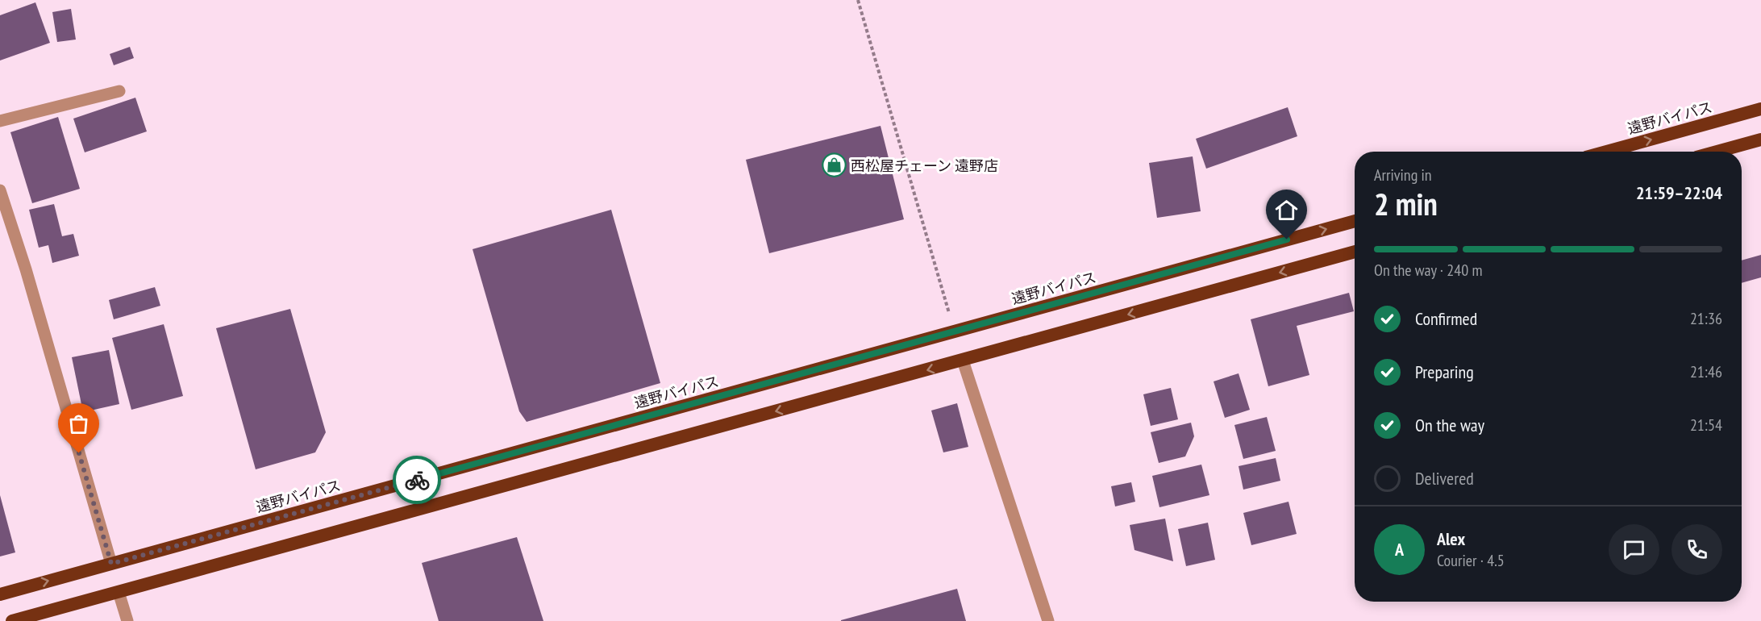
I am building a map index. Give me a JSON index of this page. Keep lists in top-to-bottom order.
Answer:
{
  "streets": {
    "highway": ["遠野バイパス"]
  },
  "places": {
    "shop": ["西松屋チェーン 遠野店"]
  },
  "page": {
    "heading": ["2 min", "Arriving in", "21:59–22:04"],
    "panel": ["Alex", "Courier · 4.5"],
    "bar": "On the way · 240 m",
    "list": [
      ["Confirmed", "21:36"],
      ["Preparing", "21:46"],
      ["On the way", "21:54"],
      "Delivered"
    ],
    "round": "A"
  }
}
